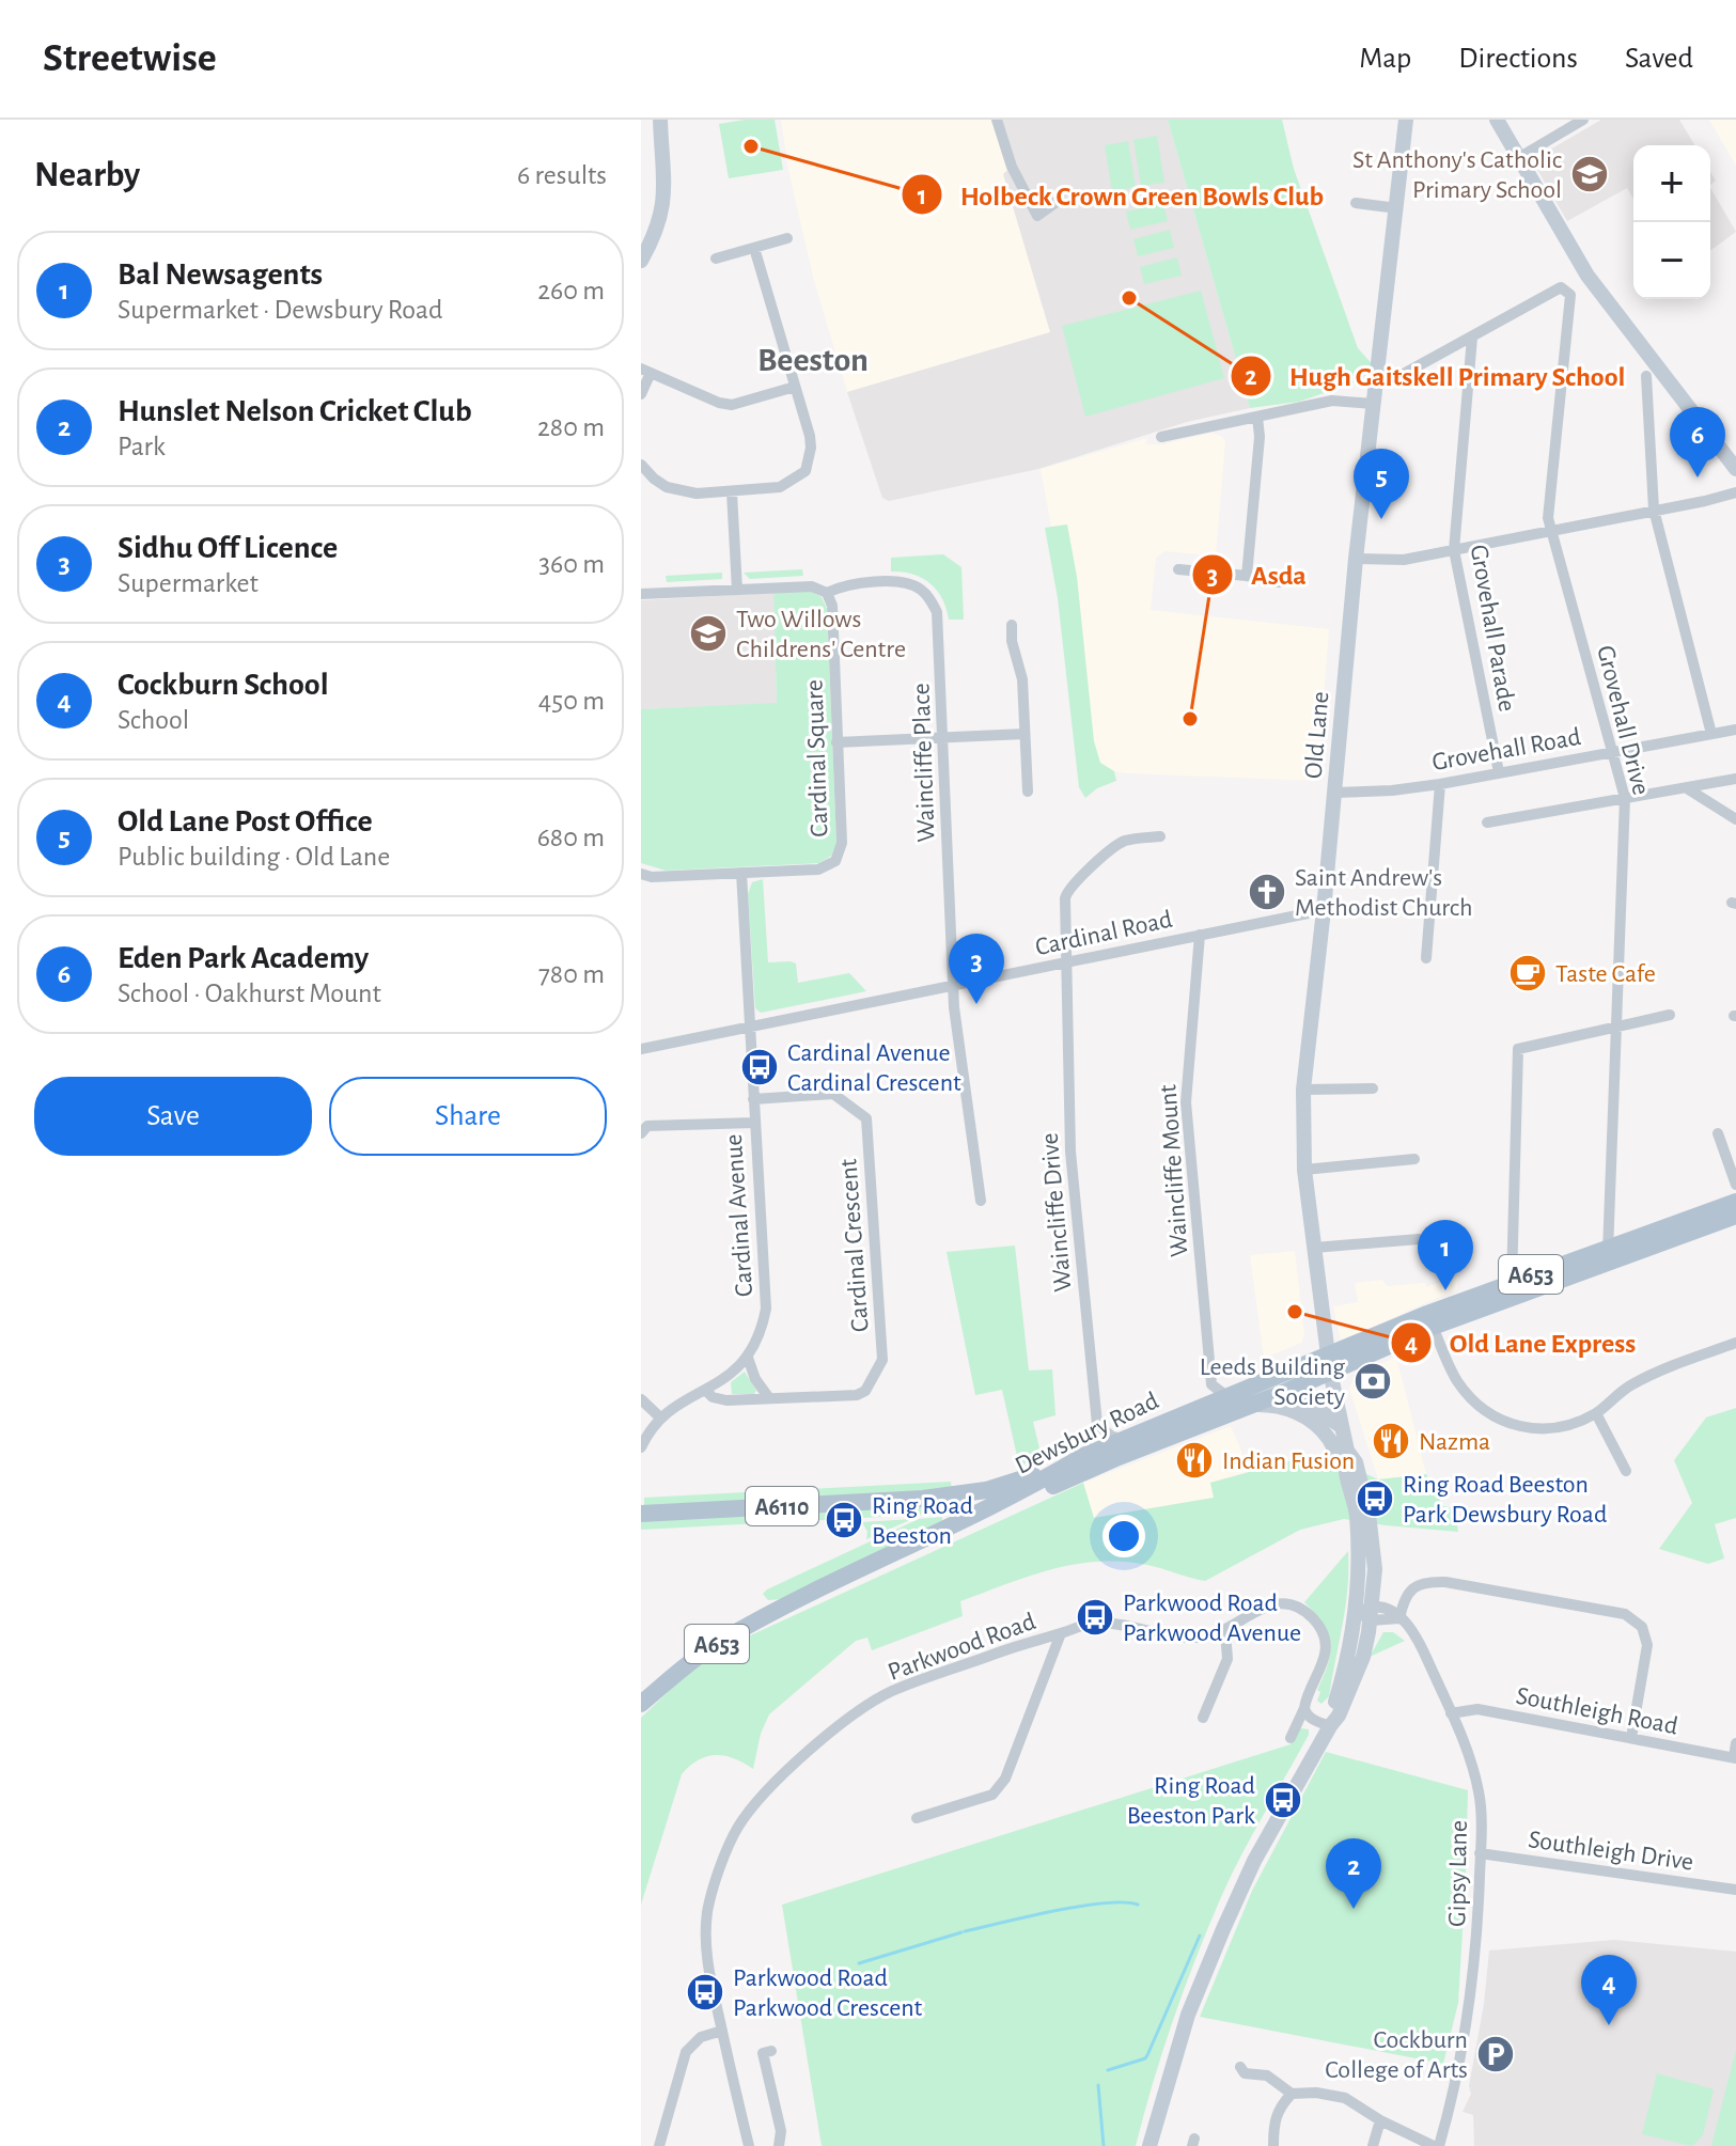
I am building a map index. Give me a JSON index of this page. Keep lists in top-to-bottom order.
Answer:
{
  "streets": {
    "main road": ["A653", "Dewsbury Road", "A6110"],
    "street": [
      "Grovehall Parade",
      "Grovehall Drive",
      "Old Lane",
      "Grovehall Road",
      "Cardinal Square",
      "Waincliffe Place",
      "Cardinal Road",
      "Waincliffe Mount",
      "Waincliffe Drive",
      "Cardinal Avenue",
      "Cardinal Crescent",
      "Parkwood Road",
      "Southleigh Road",
      "Southleigh Drive",
      "Gipsy Lane"
    ]
  },
  "crossings": [
    ["Grovehall Parade", "Grovehall Drive"],
    ["Grovehall Parade", "Grovehall Road"],
    ["Grovehall Drive", "Grovehall Road"],
    ["Grovehall Drive", "Dewsbury Road"],
    ["Old Lane", "Grovehall Road"],
    ["Old Lane", "Cardinal Road"],
    ["Old Lane", "Dewsbury Road"],
    ["Cardinal Square", "Waincliffe Place"],
    ["Cardinal Square", "Cardinal Avenue"],
    ["Waincliffe Place", "Cardinal Road"],
    ["Cardinal Road", "Waincliffe Mount"],
    ["Cardinal Road", "Waincliffe Drive"],
    ["Cardinal Road", "Cardinal Avenue"],
    ["Waincliffe Mount", "Dewsbury Road"],
    ["Waincliffe Drive", "Dewsbury Road"],
    ["Cardinal Avenue", "Cardinal Crescent"],
    ["Dewsbury Road", "A6110"],
    ["Southleigh Road", "Gipsy Lane"],
    ["Southleigh Drive", "Gipsy Lane"]
  ],
  "districts": ["Beeston"],
  "places": {
    "other": [
      "Holbeck Crown Green Bowls Club",
      "Hugh Gaitskell Primary School",
      "Asda",
      "Old Lane Express"
    ],
    "school or university": ["St Anthony's Catholic Primary School", "Two Willows Childrens' Centre"],
    "church": ["Saint Andrew's Methodist Church"],
    "cafe": ["Taste Cafe"],
    "bus stop": [
      "Cardinal Avenue Cardinal Crescent",
      "Ring Road Beeston Park Dewsbury Road",
      "Ring Road Beeston",
      "Parkwood Road Parkwood Avenue",
      "Ring Road Beeston Park",
      "Parkwood Road Parkwood Crescent"
    ],
    "bank": ["Leeds Building Society"],
    "restaurant": ["Nazma", "Indian Fusion"],
    "parking": ["Cockburn College of Arts"]
  },
  "page": {
    "header": "Streetwise",
    "nav": ["Map", "Directions", "Saved"],
    "heading": ["Nearby", "6 results"],
    "map_buttons": ["+", "−"],
    "list": [
      {
        "mark": "1",
        "name": "Bal Newsagents",
        "note": "Supermarket · Dewsbury Road",
        "value": "260 m"
      },
      {
        "mark": "2",
        "name": "Hunslet Nelson Cricket Club",
        "note": "Park",
        "value": "280 m"
      },
      {
        "mark": "3",
        "name": "Sidhu Off Licence",
        "note": "Supermarket",
        "value": "360 m"
      },
      {
        "mark": "4",
        "name": "Cockburn School",
        "note": "School",
        "value": "450 m"
      },
      {
        "mark": "5",
        "name": "Old Lane Post Office",
        "note": "Public building · Old Lane",
        "value": "680 m"
      },
      {
        "mark": "6",
        "name": "Eden Park Academy",
        "note": "School · Oakhurst Mount",
        "value": "780 m"
      }
    ],
    "pins": [
      "6",
      "5",
      "3",
      "1",
      "2",
      "4"
    ],
    "buttons": ["Save", "Share"]
  }
}
